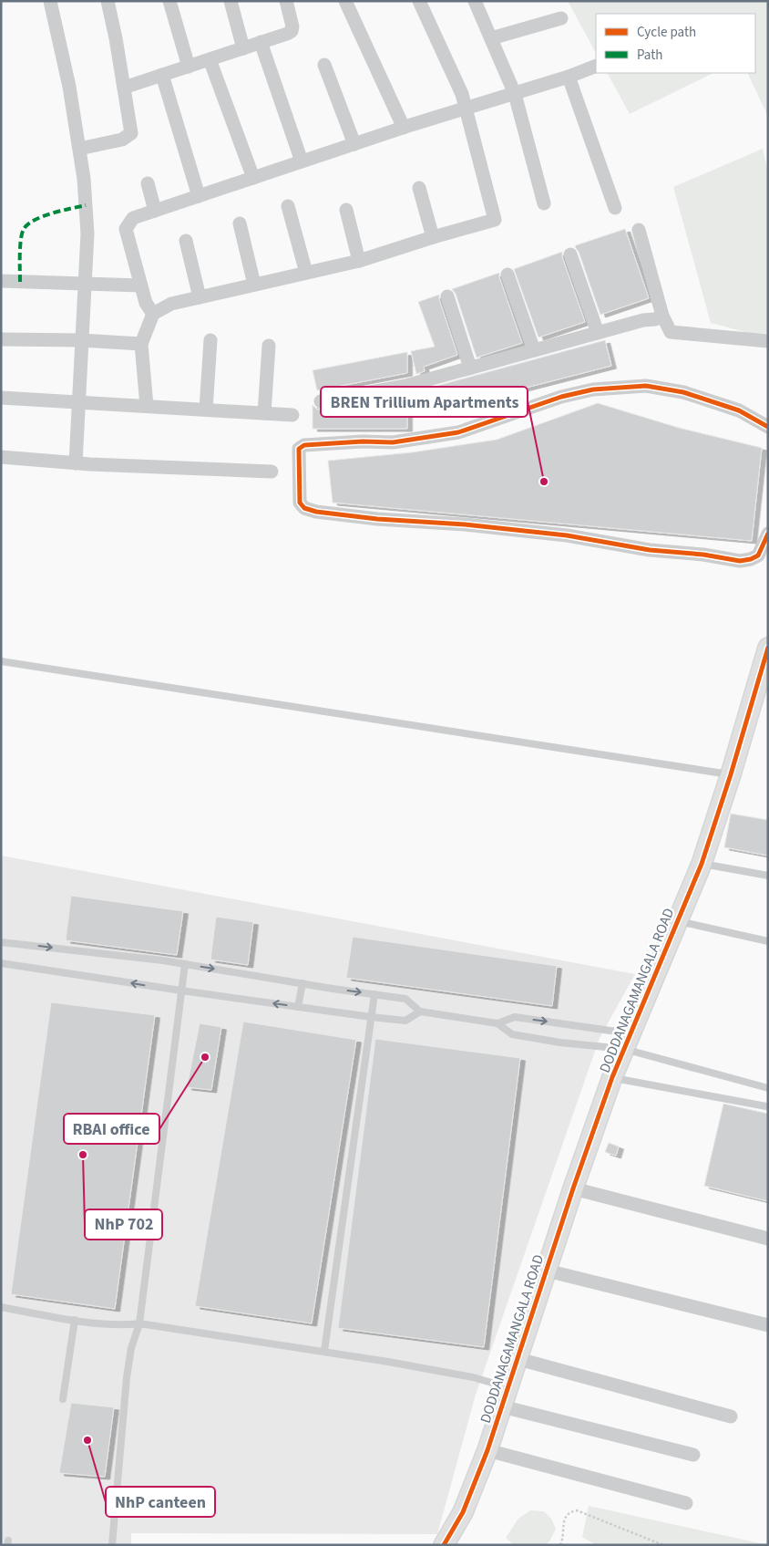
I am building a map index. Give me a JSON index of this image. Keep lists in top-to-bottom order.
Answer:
{
  "streets": {
    "street": ["DODDANAGAMANGALA ROAD"]
  },
  "places": [
    "BREN Trillium Apartments",
    "RBAI office",
    "NhP 702",
    "NhP canteen"
  ],
  "legend": ["Cycle path", "Path"]
}
